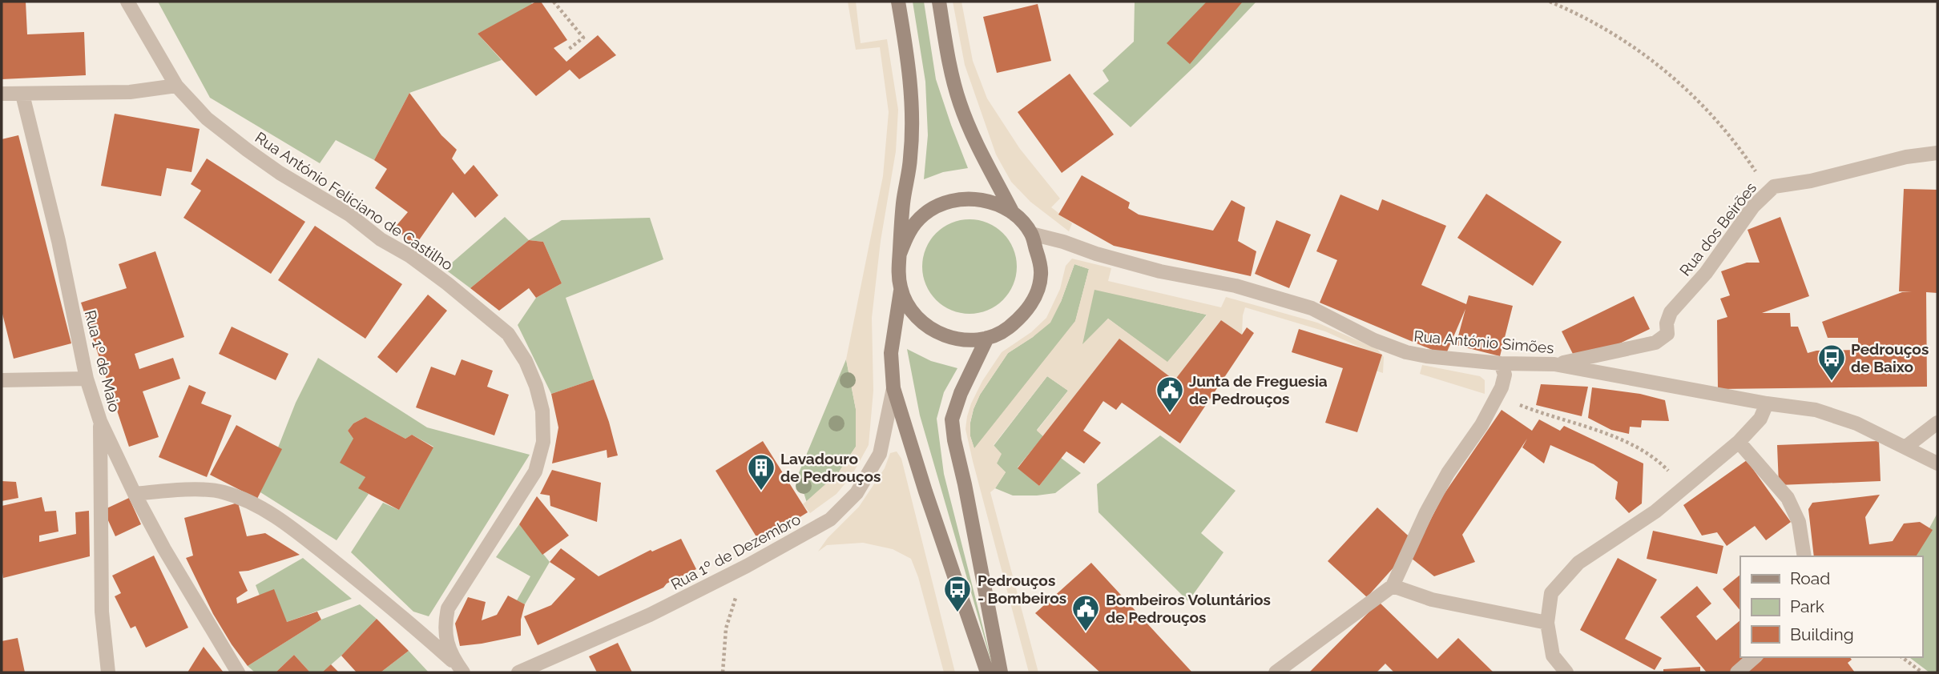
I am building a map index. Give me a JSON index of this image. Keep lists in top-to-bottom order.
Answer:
{
  "streets": {
    "street": [
      "Rua António Feliciano de Castilho",
      "Rua dos Beirões",
      "Rua António Simões",
      "Rua 1º de Maio",
      "Rua 1º de Dezembro"
    ]
  },
  "crossings": [
    ["Rua dos Beirões", "Rua António Simões"]
  ],
  "places": {
    "bus stop": ["Pedrouços de Baixo", "Pedrouços - Bombeiros"],
    "public building": ["Junta de Freguesia de Pedrouços", "Bombeiros Voluntários de Pedrouços"],
    "building": ["Lavadouro de Pedrouços"]
  },
  "legend": ["Road", "Park", "Building"]
}
